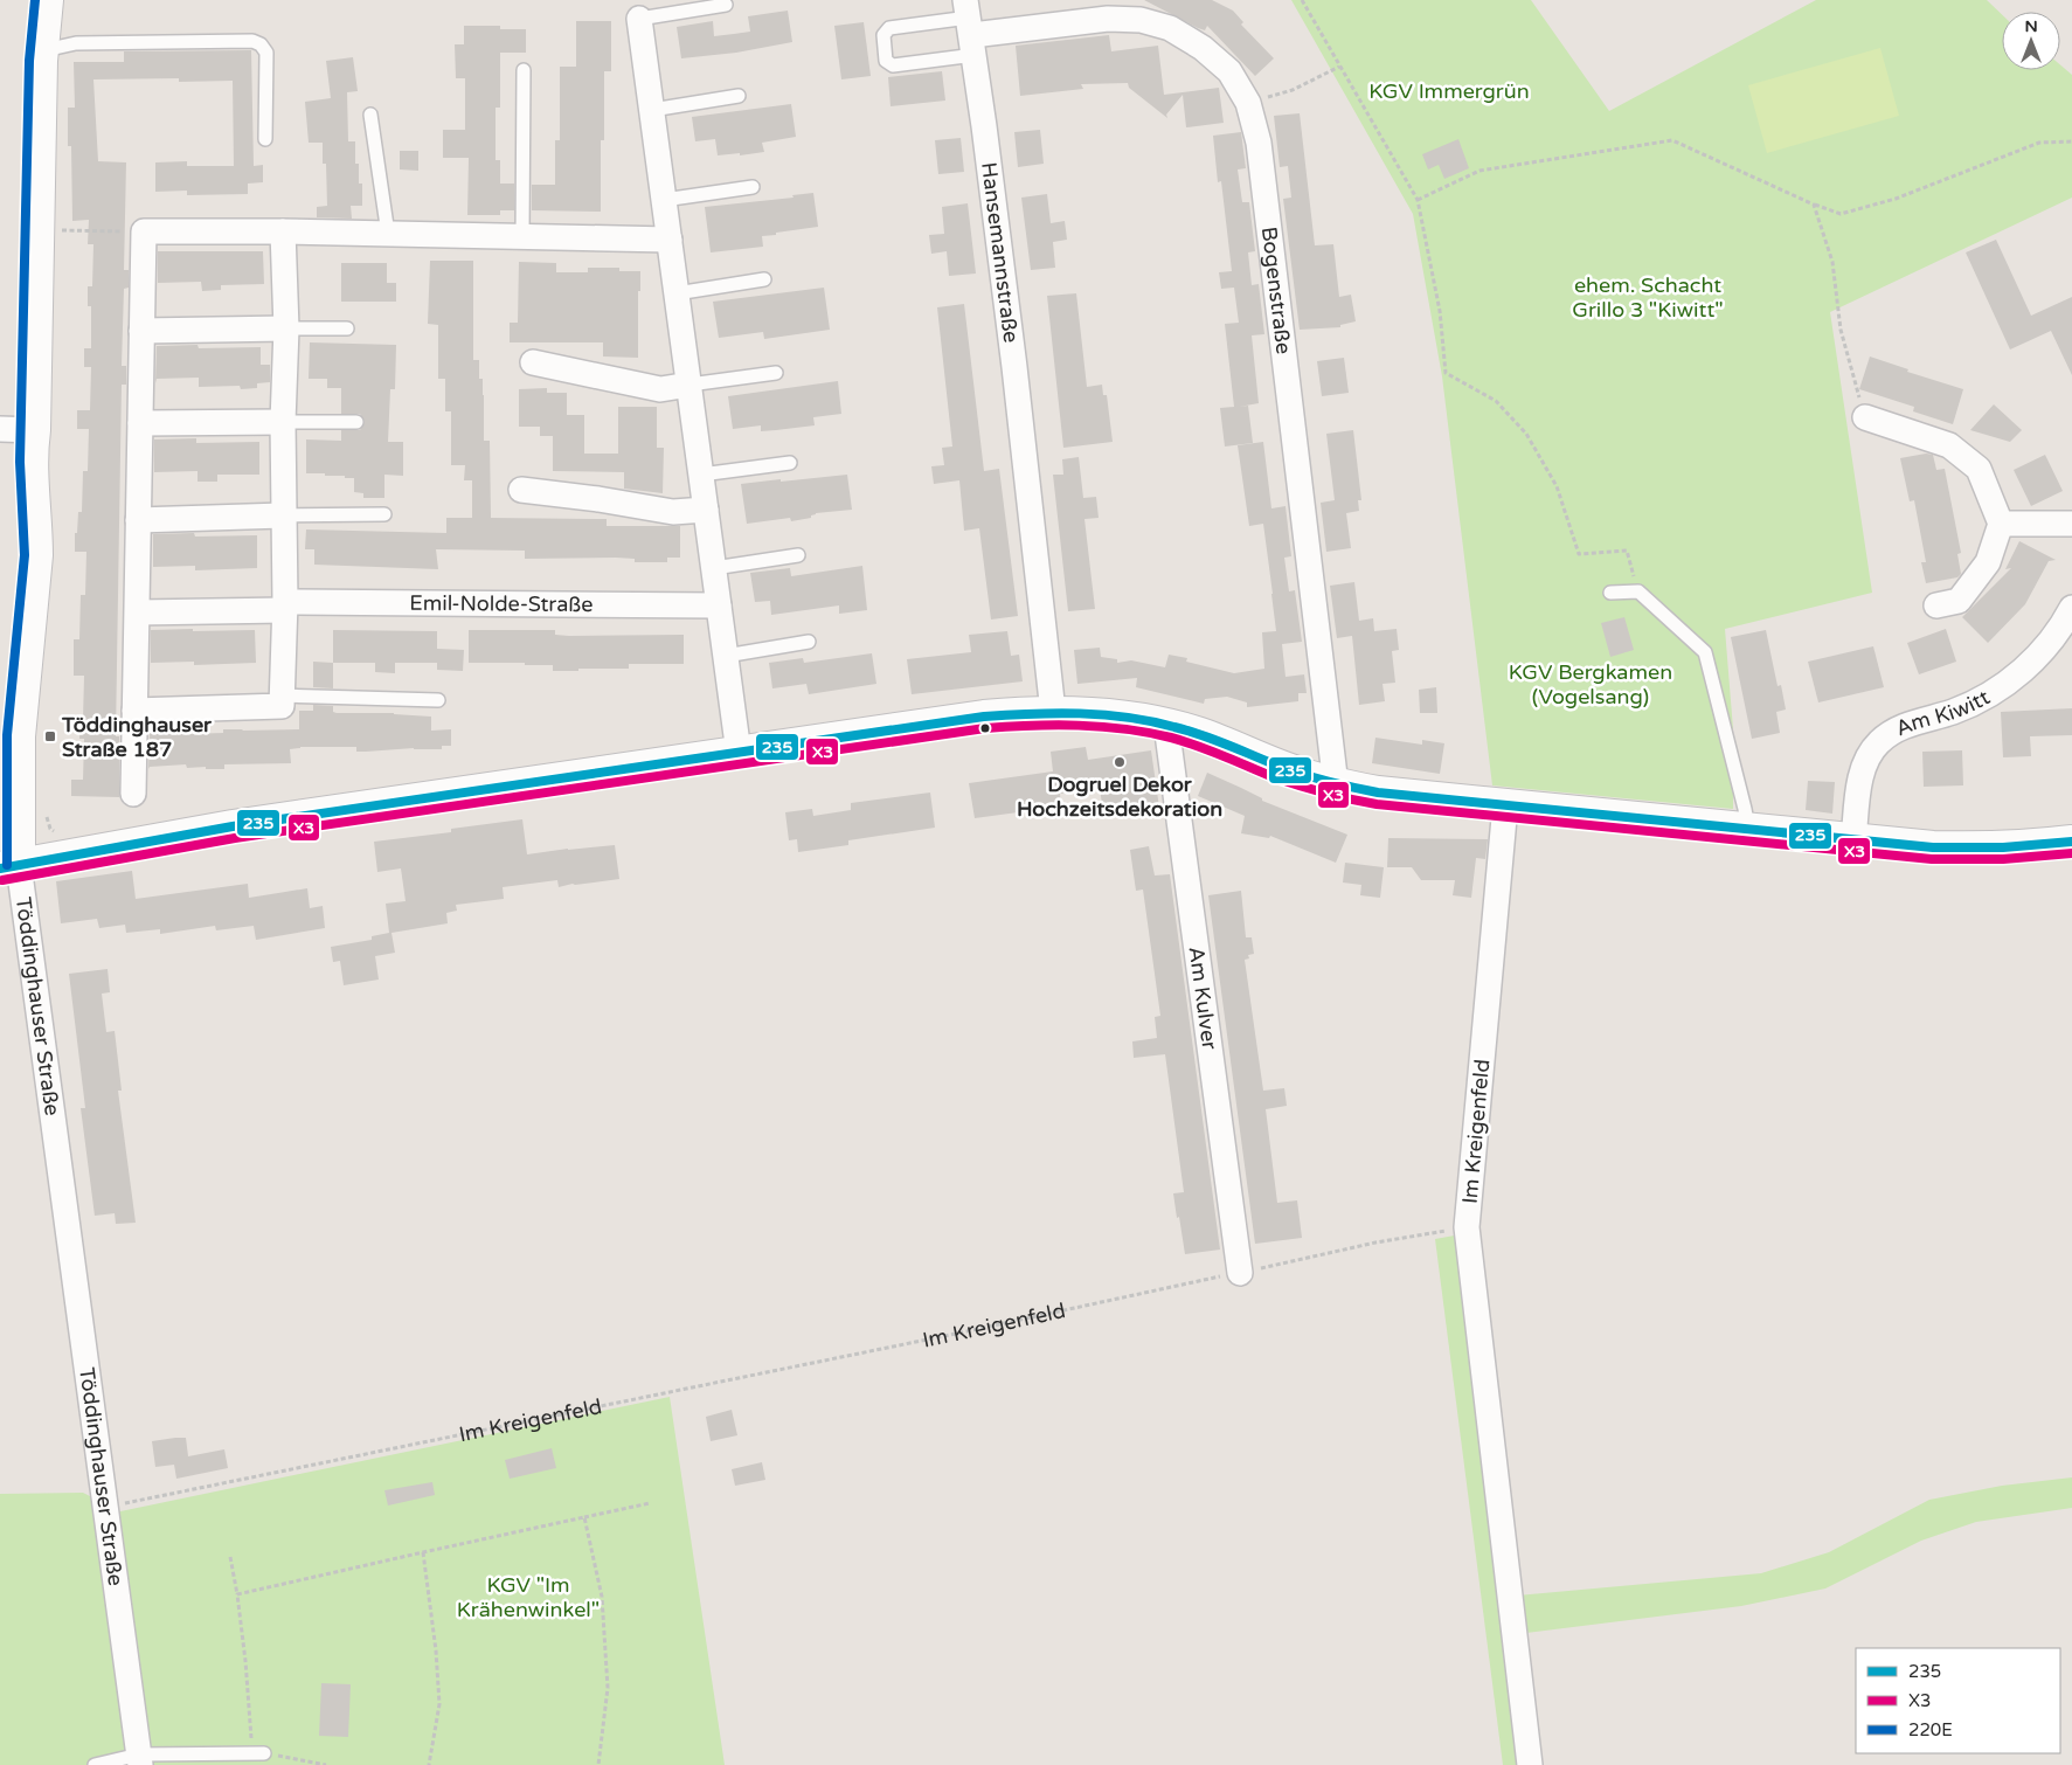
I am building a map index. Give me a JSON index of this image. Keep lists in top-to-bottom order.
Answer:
{
  "streets": {
    "street": [
      "Hansemannstraße",
      "Bogenstraße",
      "Emil-Nolde-Straße",
      "Am Kiwitt",
      "Am Kulver",
      "Töddinghauser Straße",
      "Im Kreigenfeld"
    ]
  },
  "crossings": [
    ["Hansemannstraße", "Bogenstraße"],
    ["Am Kulver", "Im Kreigenfeld"],
    ["Töddinghauser Straße", "Im Kreigenfeld"]
  ],
  "parks": [
    "KGV Immergrün",
    "ehem. Schacht Grillo 3 \"Kiwitt\"",
    "KGV Bergkamen (Vogelsang)",
    "KGV \"Im Krähenwinkel\""
  ],
  "places": {
    "transit": ["Töddinghauser Straße 187"],
    "other": ["Dogruel Dekor Hochzeitsdekoration"]
  },
  "lines": ["transit line 220E", "transit line 235", "transit line X3"],
  "legend": ["235", "X3", "220E"],
  "north": "top"
}
